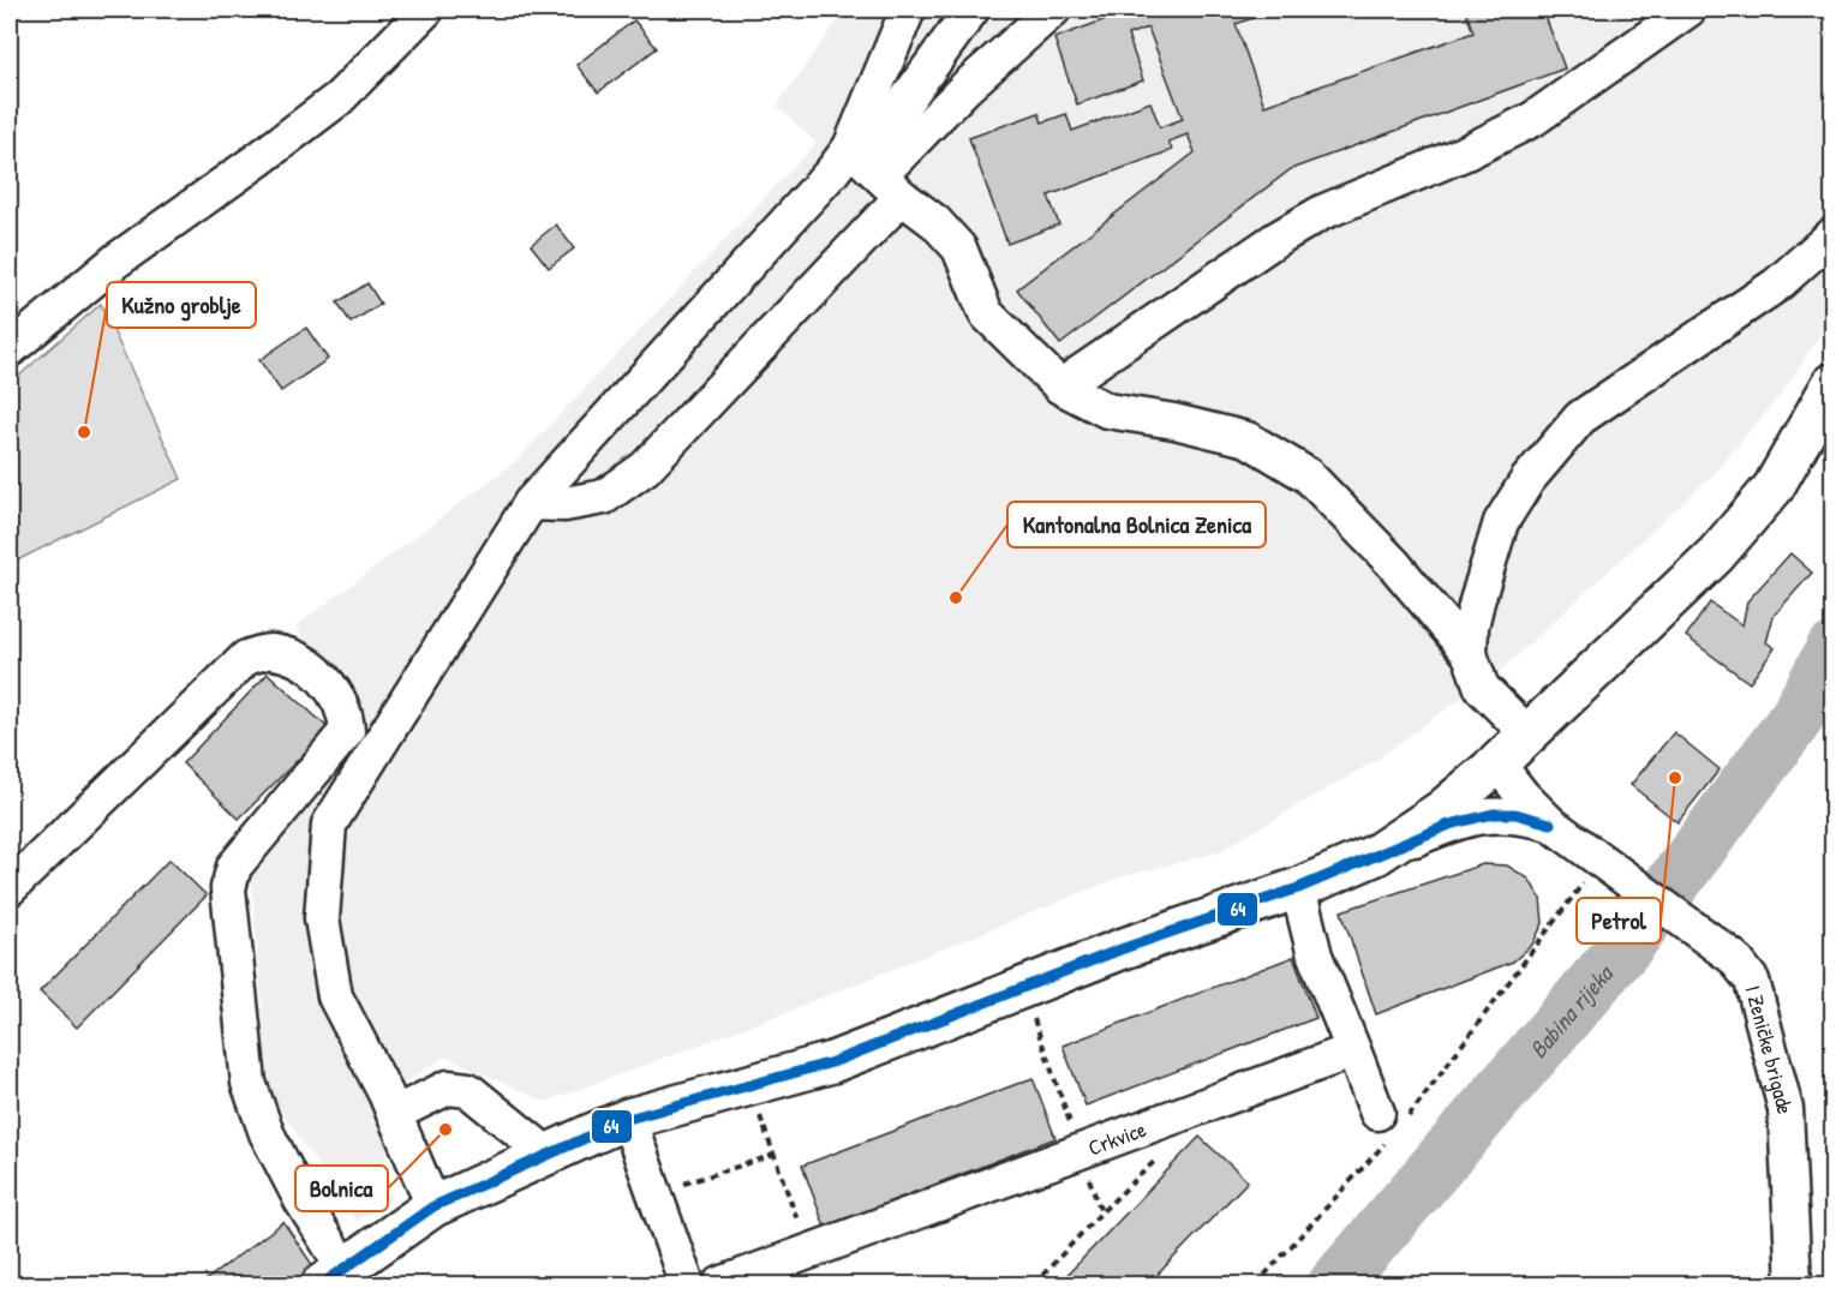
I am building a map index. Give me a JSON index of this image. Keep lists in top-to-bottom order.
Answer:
{
  "streets": {
    "street": ["I Zeničke brigade", "Crkvice"]
  },
  "water": ["Babina rijeka"],
  "places": [
    "Kužno groblje",
    "Kantonalna Bolnica Zenica",
    "Petrol",
    "Bolnica"
  ],
  "lines": ["transit line 64"]
}
